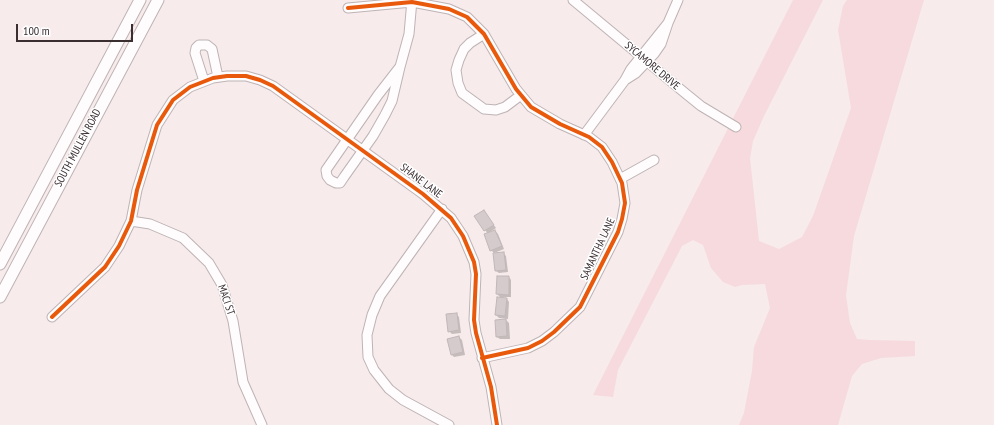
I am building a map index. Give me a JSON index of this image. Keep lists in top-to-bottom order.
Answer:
{
  "streets": {
    "street": [
      "SYCAMORE DRIVE",
      "SOUTH MULLEN ROAD",
      "SHANE LANE",
      "SAMANTHA LANE",
      "MACI ST"
    ]
  },
  "crossings": [
    ["SHANE LANE", "SAMANTHA LANE"],
    ["SHANE LANE", "MACI ST"]
  ],
  "scale_bar": "100 m"
}
